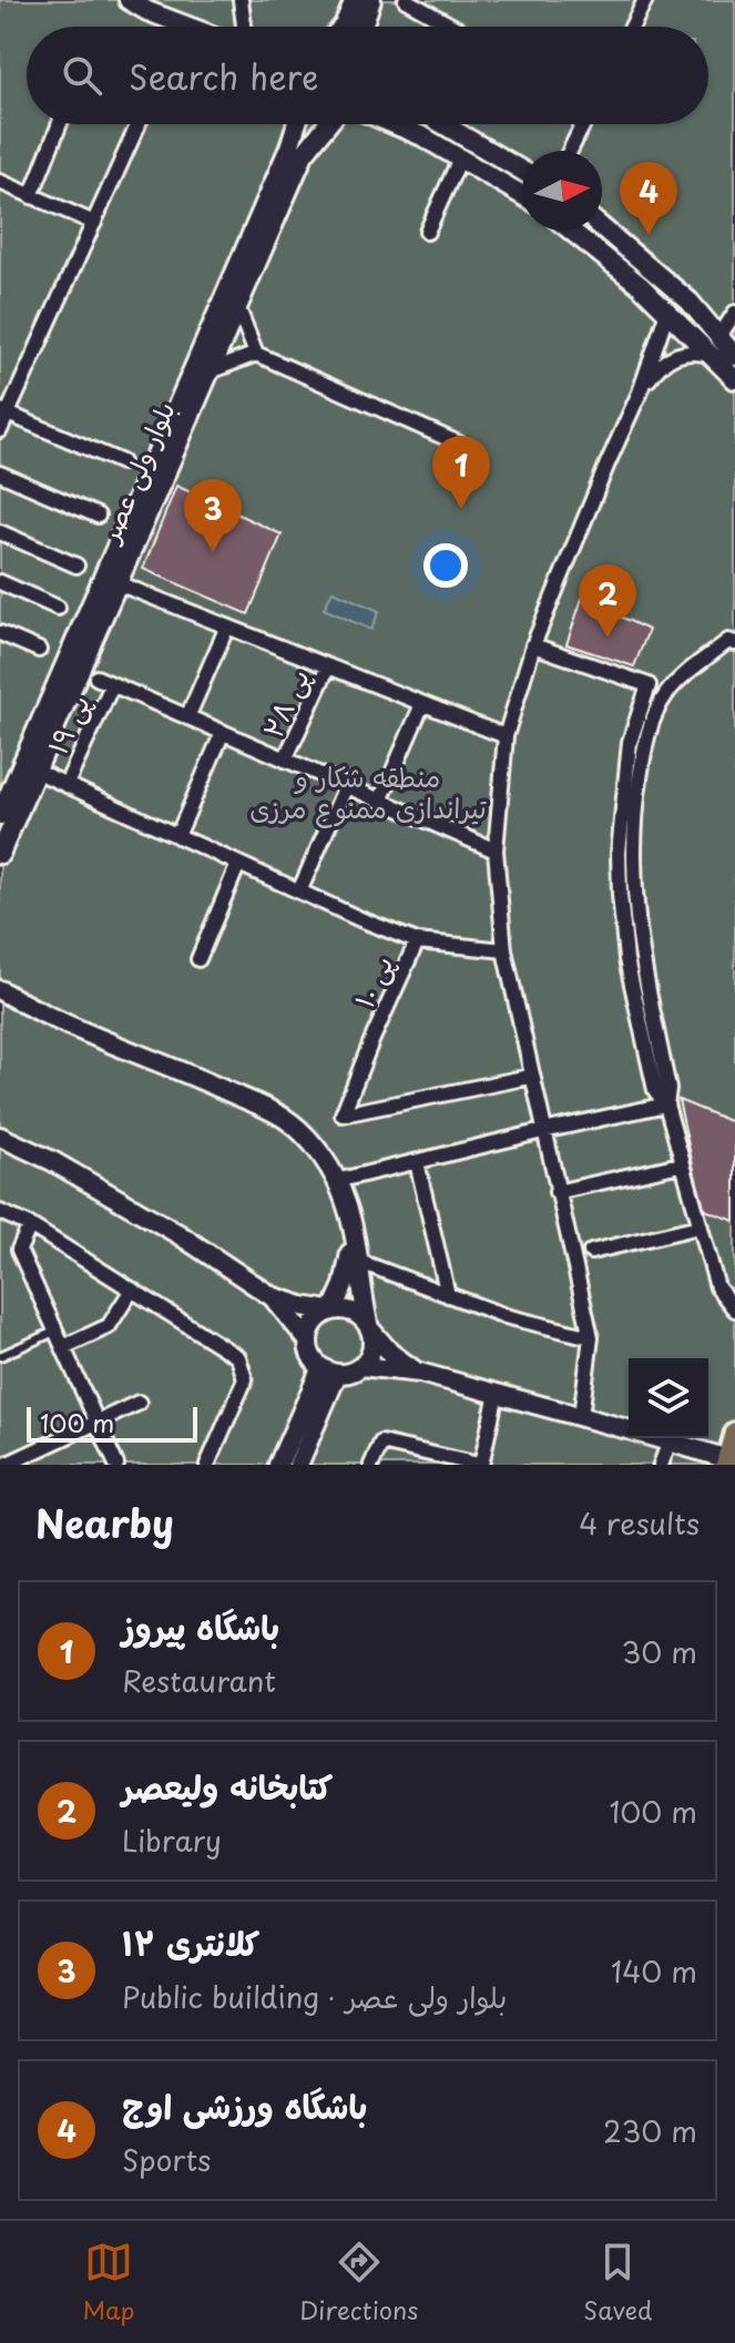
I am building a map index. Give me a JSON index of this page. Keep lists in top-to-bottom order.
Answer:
{
  "streets": {
    "street": [
      "بلوار ولی عصر",
      "پی ۲۸",
      "پی ۱۹",
      "پی ۱۰"
    ]
  },
  "parks": ["منطقه شکار و تیراندازی ممنوع مرزی"],
  "scale_bar": "100 m",
  "north": "right",
  "page": {
    "search": "Search here",
    "pins": [
      "4",
      "1",
      "3",
      "2"
    ],
    "scale": "100 m",
    "heading": ["Nearby", "4 results"],
    "list": [
      {
        "mark": "1",
        "name": "باشگاه پیروز",
        "note": "Restaurant",
        "value": "30 m"
      },
      {
        "mark": "2",
        "name": "کتابخانه ولیعصر",
        "note": "Library",
        "value": "100 m"
      },
      {
        "mark": "3",
        "name": "کلانتری ۱۲",
        "note": "Public building · بلوار ولی عصر",
        "value": "140 m"
      },
      {
        "mark": "4",
        "name": "باشگاه ورزشی اوج",
        "note": "Sports",
        "value": "230 m"
      }
    ],
    "nav": ["Map", "Directions", "Saved"]
  }
}
